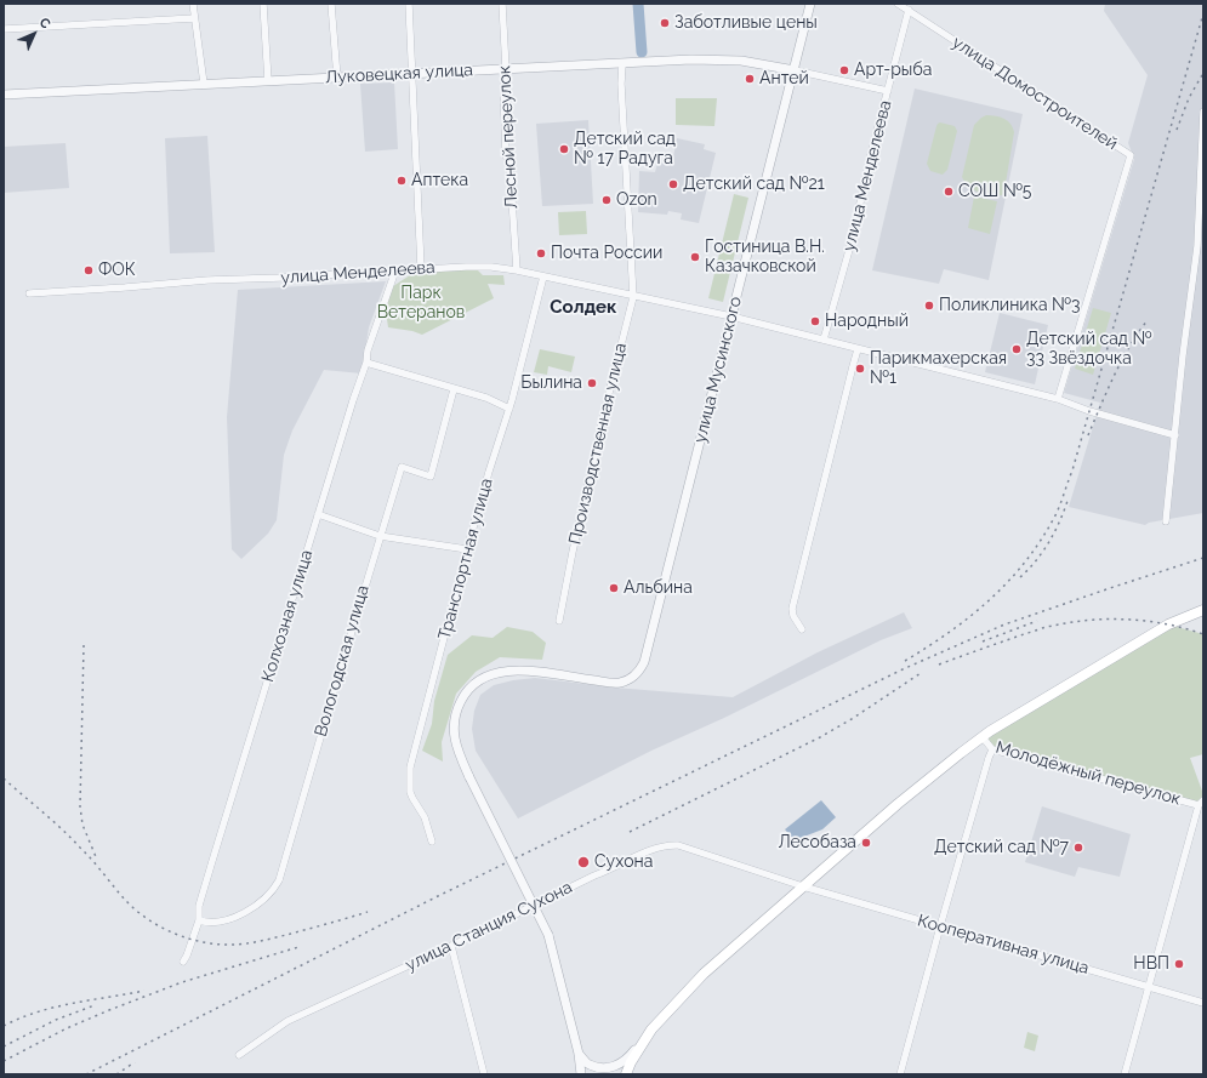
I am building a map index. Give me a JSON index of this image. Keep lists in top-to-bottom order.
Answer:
{
  "streets": {
    "street": [
      "Луковецкая улица",
      "улица Домостроителей",
      "Лесной переулок",
      "улица Менделеева",
      "улица Мусинского",
      "Производственная улица",
      "Транспортная улица",
      "Колхозная улица",
      "Вологодская улица",
      "Молодёжный переулок",
      "улица Станция Сухона",
      "Кооперативная улица"
    ]
  },
  "crossings": [
    ["Луковецкая улица", "Лесной переулок"],
    ["Луковецкая улица", "улица Мусинского"],
    ["Луковецкая улица", "Производственная улица"],
    ["улица Домостроителей", "улица Менделеева"],
    ["Лесной переулок", "улица Менделеева"],
    ["улица Менделеева", "улица Мусинского"],
    ["улица Менделеева", "Производственная улица"],
    ["улица Менделеева", "Транспортная улица"],
    ["улица Менделеева", "Колхозная улица"],
    ["Колхозная улица", "Вологодская улица"],
    ["улица Станция Сухона", "Кооперативная улица"]
  ],
  "districts": ["Солдек"],
  "parks": ["Парк Ветеранов"],
  "places": [
    "Заботливые цены",
    "Арт-рыба",
    "Антей",
    "Детский сад № 17 Радуга",
    "Аптека",
    "Детский сад №21",
    "СОШ №5",
    "Ozon",
    "Почта России",
    "Гостиница В.Н. Казачковской",
    "ФОК",
    "Поликлиника №3",
    "Народный",
    "Детский сад № 33 Звёздочка",
    "Парикмахерская №1",
    "Былина",
    "Альбина",
    "Лесобаза",
    "Детский сад №7",
    "Сухона",
    "НВП"
  ],
  "north": "top right"
}
